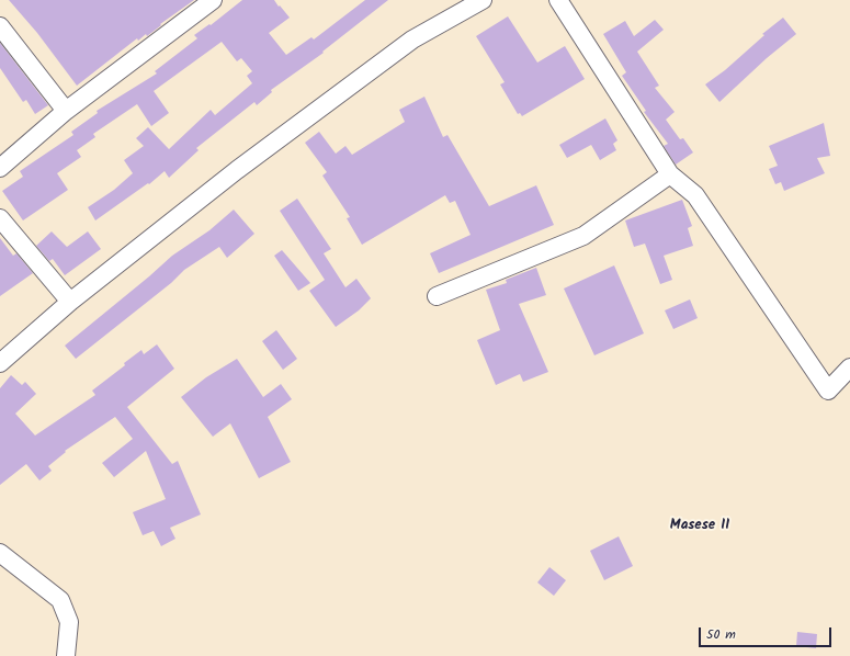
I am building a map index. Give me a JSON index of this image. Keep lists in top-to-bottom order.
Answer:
{
  "districts": ["Masese II"],
  "scale_bar": "50 m"
}
